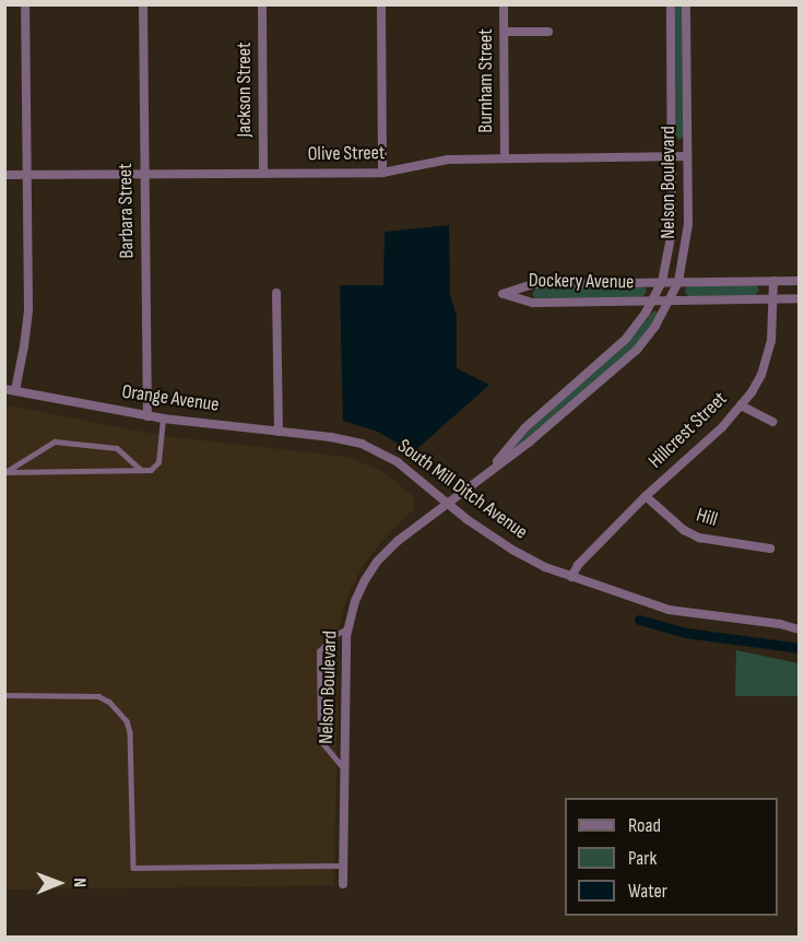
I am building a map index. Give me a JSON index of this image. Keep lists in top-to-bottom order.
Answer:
{
  "streets": {
    "street": [
      "Burnham Street",
      "Jackson Street",
      "Olive Street",
      "Nelson Boulevard",
      "Barbara Street",
      "Dockery Avenue",
      "Orange Avenue",
      "Hillcrest Street",
      "South Mill Ditch Avenue",
      "Hill"
    ]
  },
  "crossings": [
    ["Burnham Street", "Olive Street"],
    ["Jackson Street", "Olive Street"],
    ["Olive Street", "Nelson Boulevard"],
    ["Olive Street", "Barbara Street"],
    ["Nelson Boulevard", "Dockery Avenue"],
    ["Nelson Boulevard", "South Mill Ditch Avenue"],
    ["Barbara Street", "Orange Avenue"],
    ["Dockery Avenue", "Hillcrest Street"],
    ["Orange Avenue", "South Mill Ditch Avenue"],
    ["Hillcrest Street", "South Mill Ditch Avenue"],
    ["Hillcrest Street", "Hill"]
  ],
  "legend": ["Road", "Park", "Water"],
  "north": "right"
}
